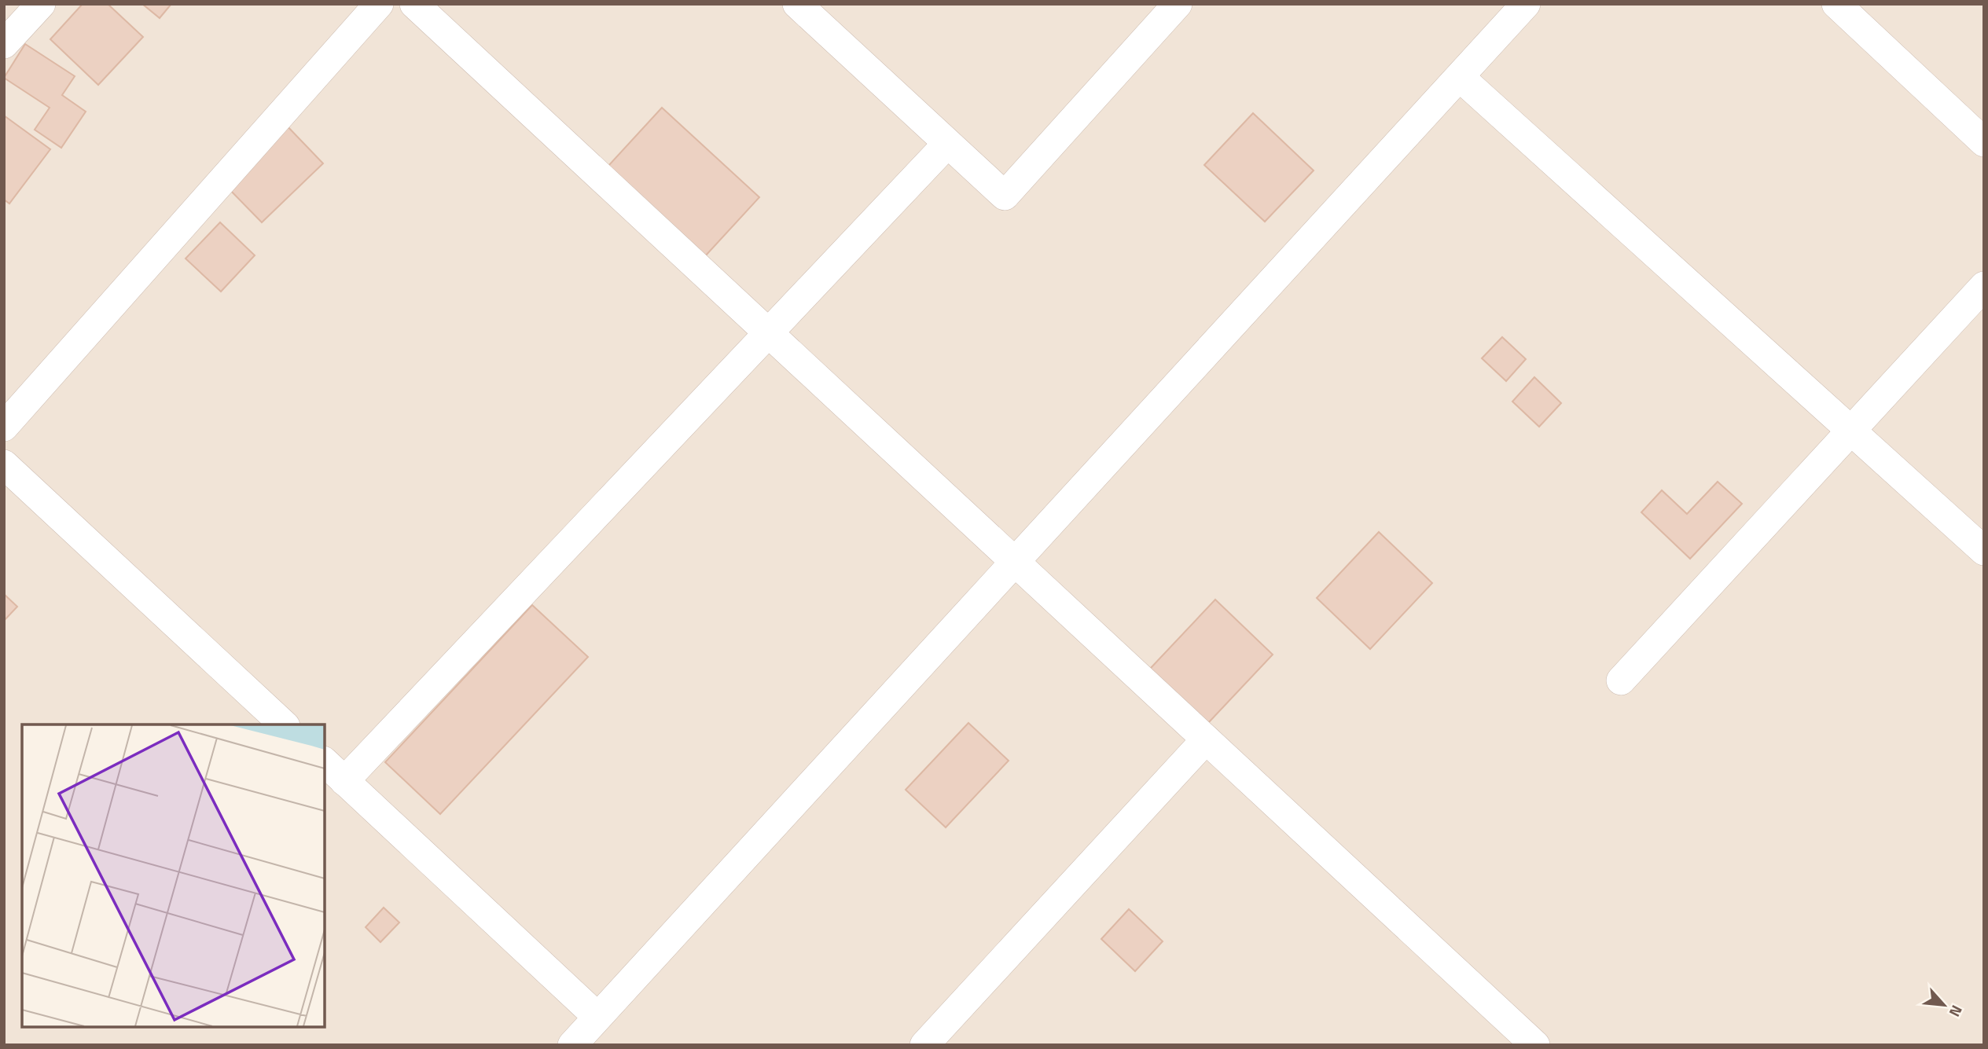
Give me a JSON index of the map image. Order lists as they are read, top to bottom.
{
  "north": "bottom right"
}
